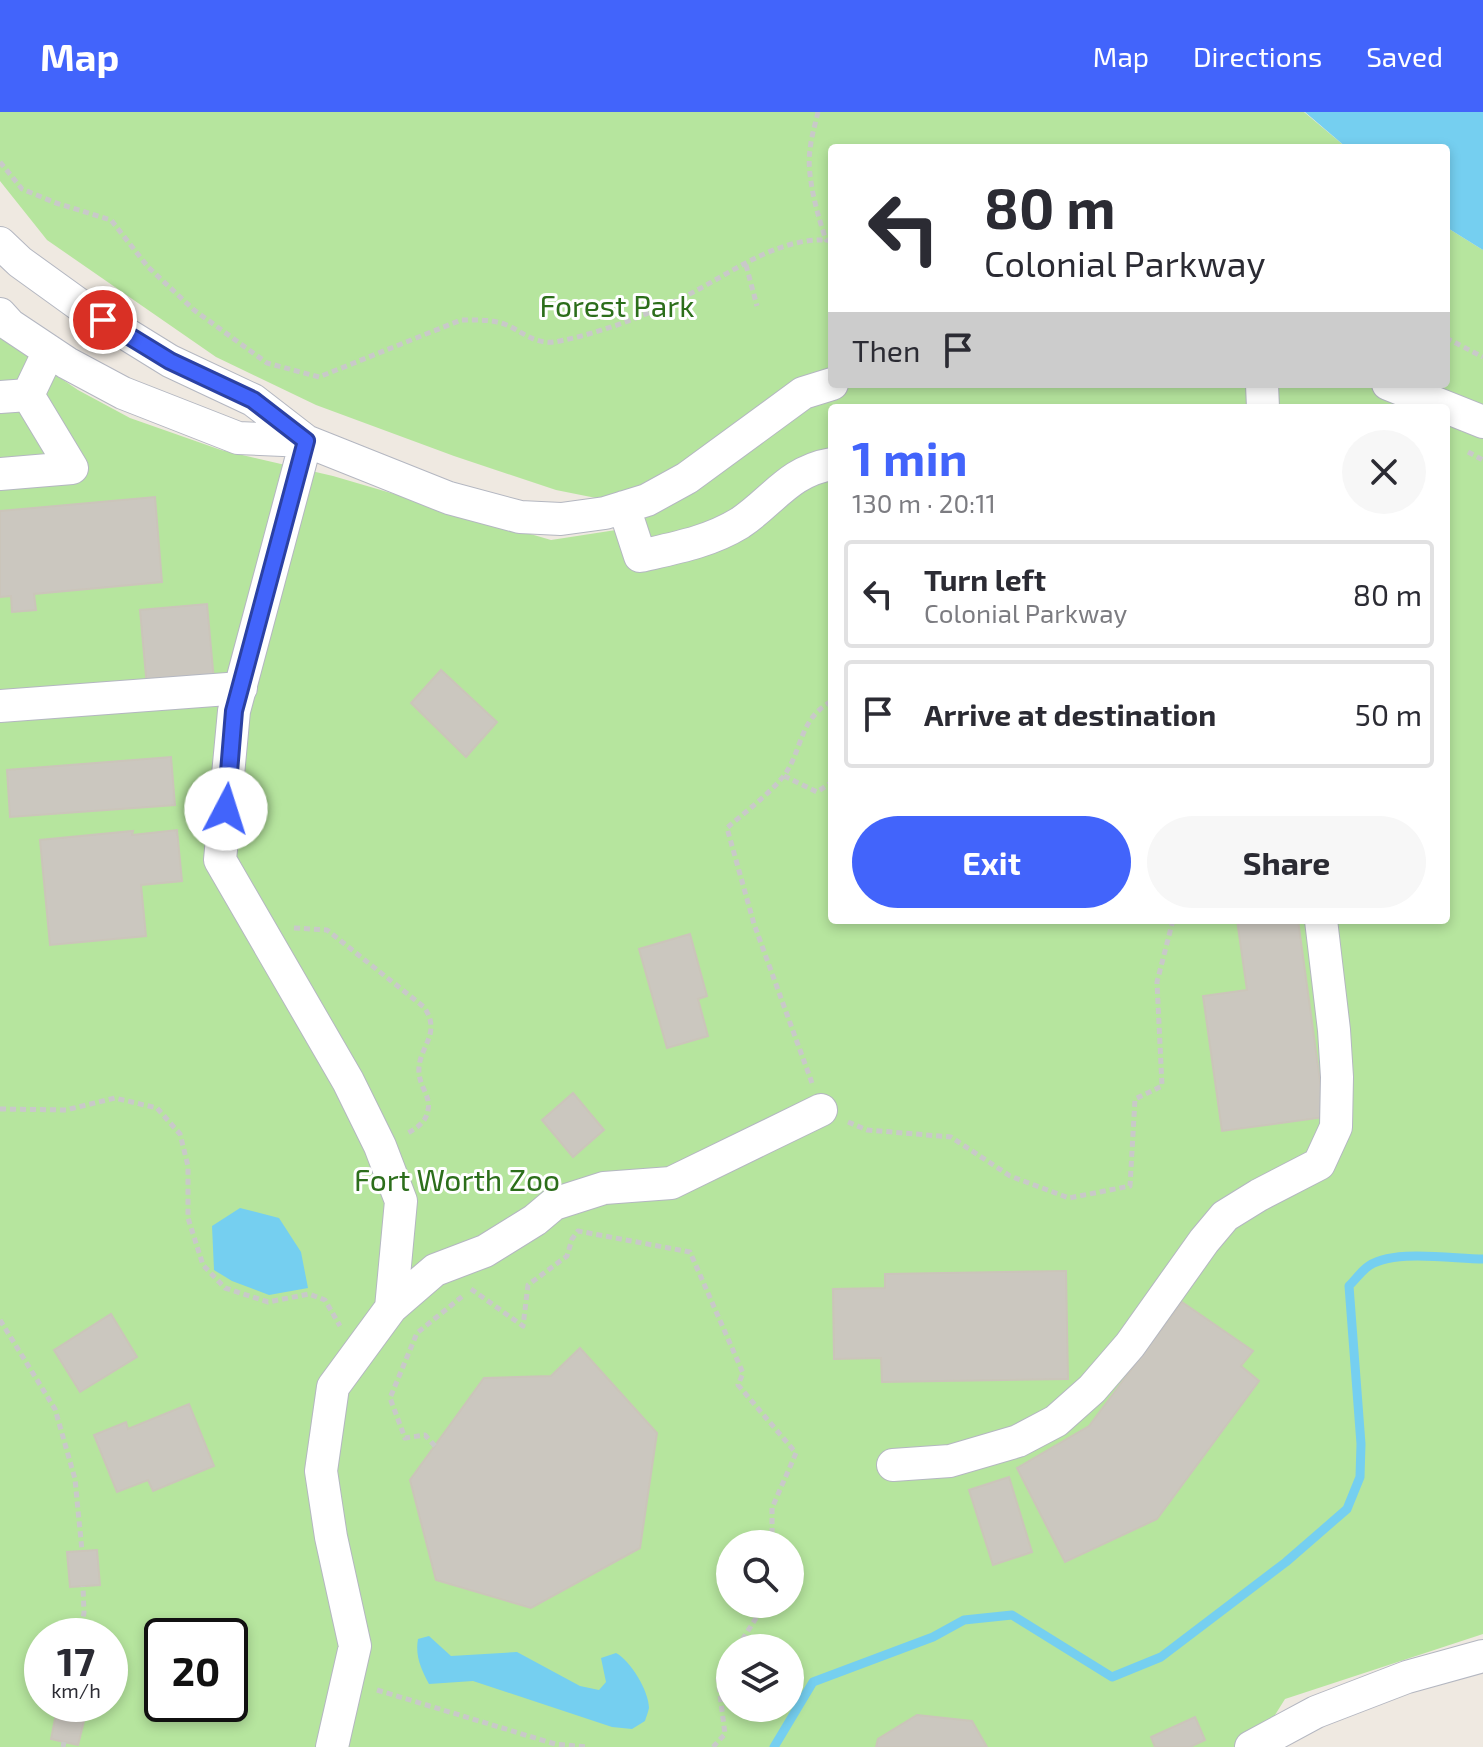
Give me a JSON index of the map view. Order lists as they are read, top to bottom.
{
  "parks": ["Forest Park", "Fort Worth Zoo"],
  "page": {
    "header": "Map",
    "nav": ["Map", "Directions", "Saved"],
    "turn": ["80 m", "Colonial Parkway"],
    "then": "Then",
    "heading": ["1 min", "130 m · 20:11"],
    "list": [
      {
        "name": "Turn left",
        "note": "Colonial Parkway",
        "value": "80 m"
      },
      {
        "name": "Arrive at destination",
        "value": "50 m"
      }
    ],
    "buttons": ["Exit", "Share"],
    "speed": "17 km/h",
    "limit": "20"
  }
}
